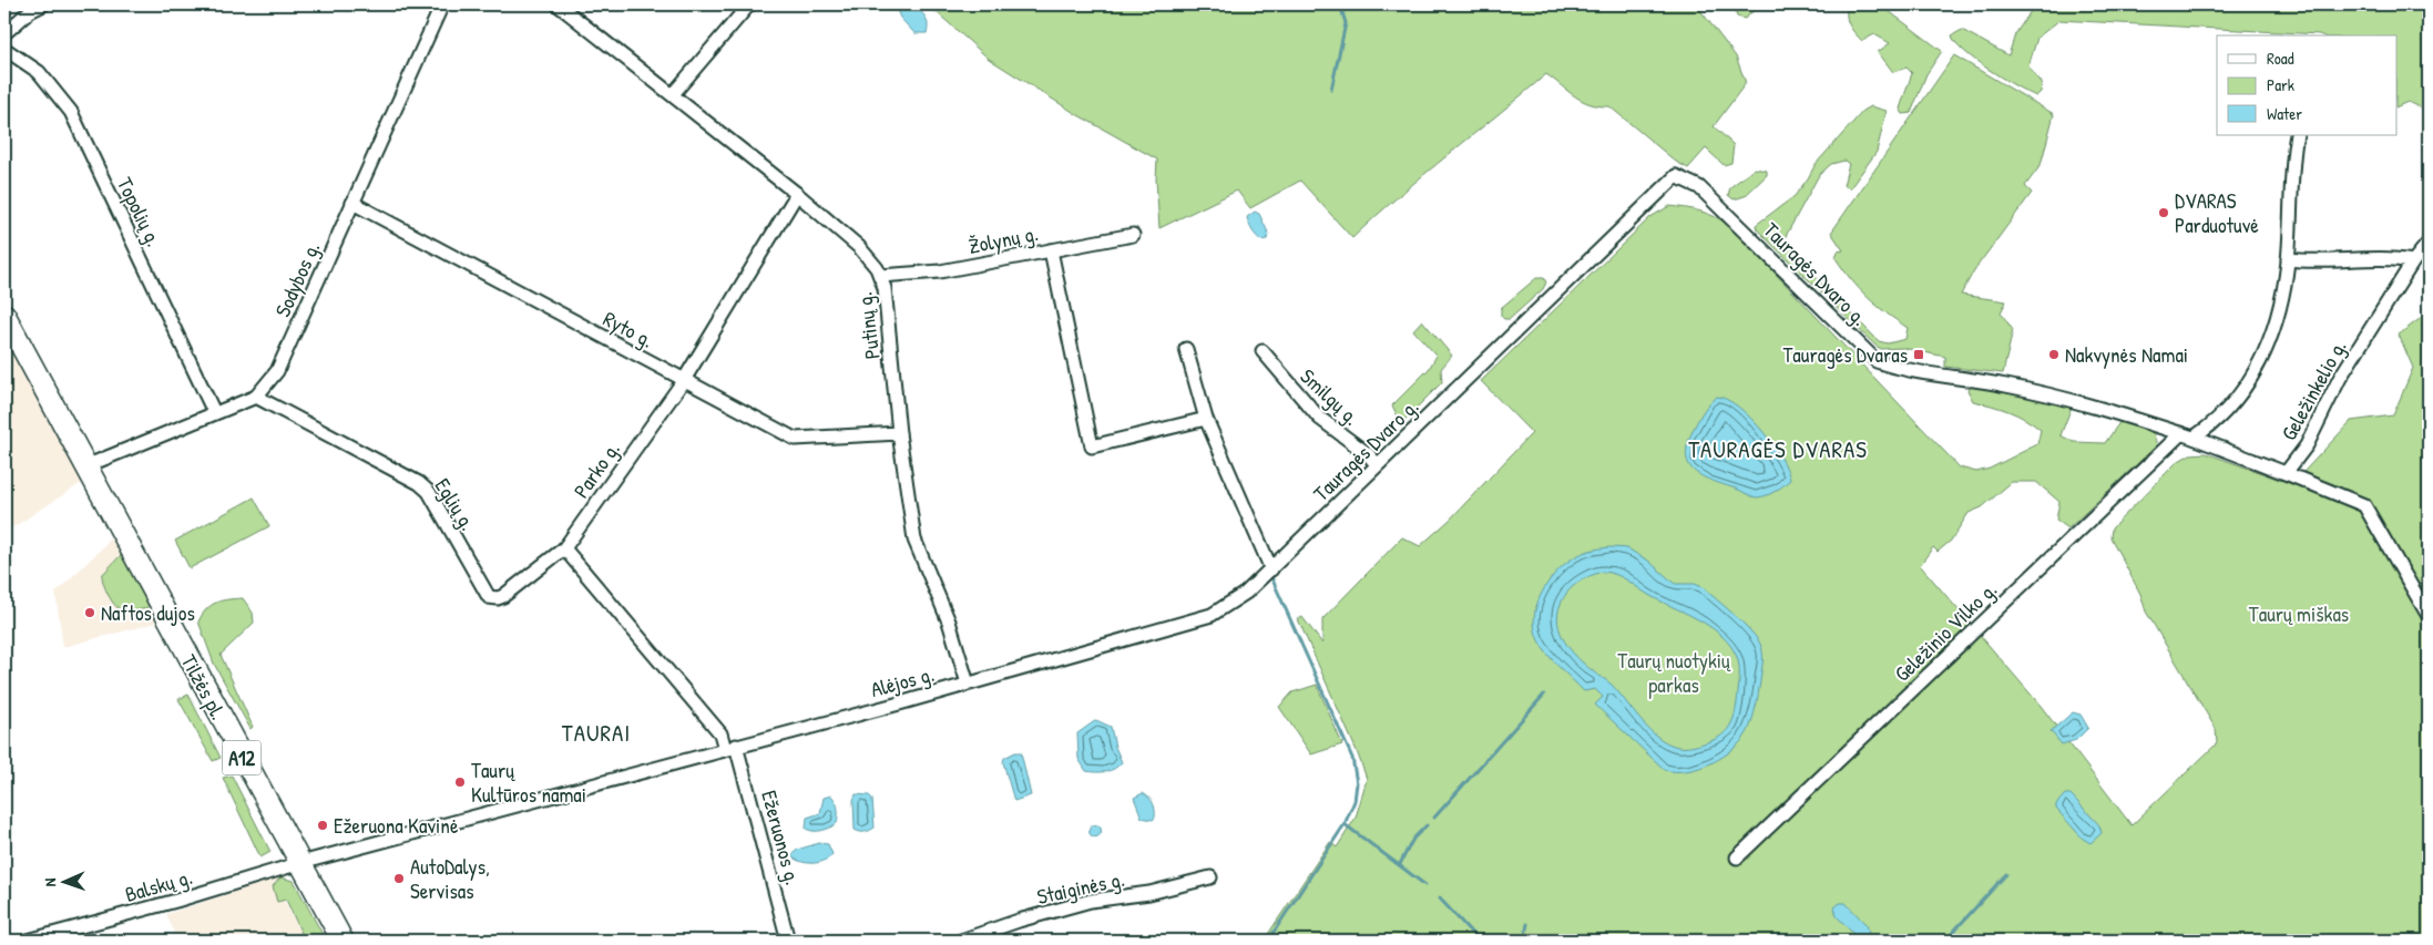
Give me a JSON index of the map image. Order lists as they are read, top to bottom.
{
  "streets": {
    "highway": ["Tilžės pl.", "A12"],
    "street": [
      "Topolių g.",
      "Žolynų g.",
      "Tauragės Dvaro g.",
      "Sodybos g.",
      "Putinų g.",
      "Ryto g.",
      "Geležinkelio g.",
      "Smilgų g.",
      "Parko g.",
      "Eglių g.",
      "Geležinio Vilko g.",
      "Alėjos g.",
      "Ežeruonos g.",
      "Balskų g.",
      "Staiginės g."
    ]
  },
  "crossings": [
    ["Žolynų g.", "Putinų g."],
    ["Tauragės Dvaro g.", "Geležinkelio g."],
    ["Tauragės Dvaro g.", "Smilgų g."],
    ["Tauragės Dvaro g.", "Geležinio Vilko g."],
    ["Tauragės Dvaro g.", "Alėjos g."],
    ["Sodybos g.", "Ryto g."],
    ["Sodybos g.", "Eglių g."],
    ["Putinų g.", "Ryto g."],
    ["Putinų g.", "Parko g."],
    ["Putinų g.", "Alėjos g."],
    ["Ryto g.", "Parko g."],
    ["Geležinkelio g.", "Geležinio Vilko g."],
    ["Parko g.", "Eglių g."],
    ["Alėjos g.", "Tilžės pl."],
    ["Alėjos g.", "Ežeruonos g."],
    ["Alėjos g.", "Balskų g."],
    ["Tilžės pl.", "Balskų g."]
  ],
  "districts": ["TAURAGĖS DVARAS", "TAURAI"],
  "parks": ["Taurų miškas", "Taurų nuotykių parkas"],
  "places": {
    "other": [
      "DVARAS Parduotuvė",
      "Nakvynės Namai",
      "Naftos dujos",
      "Taurų Kultūros namai",
      "Ežeruona Kavinė",
      "AutoDalys, Servisas"
    ],
    "transit": ["Tauragės Dvaras"]
  },
  "legend": ["Road", "Park", "Water"],
  "north": "left"
}
